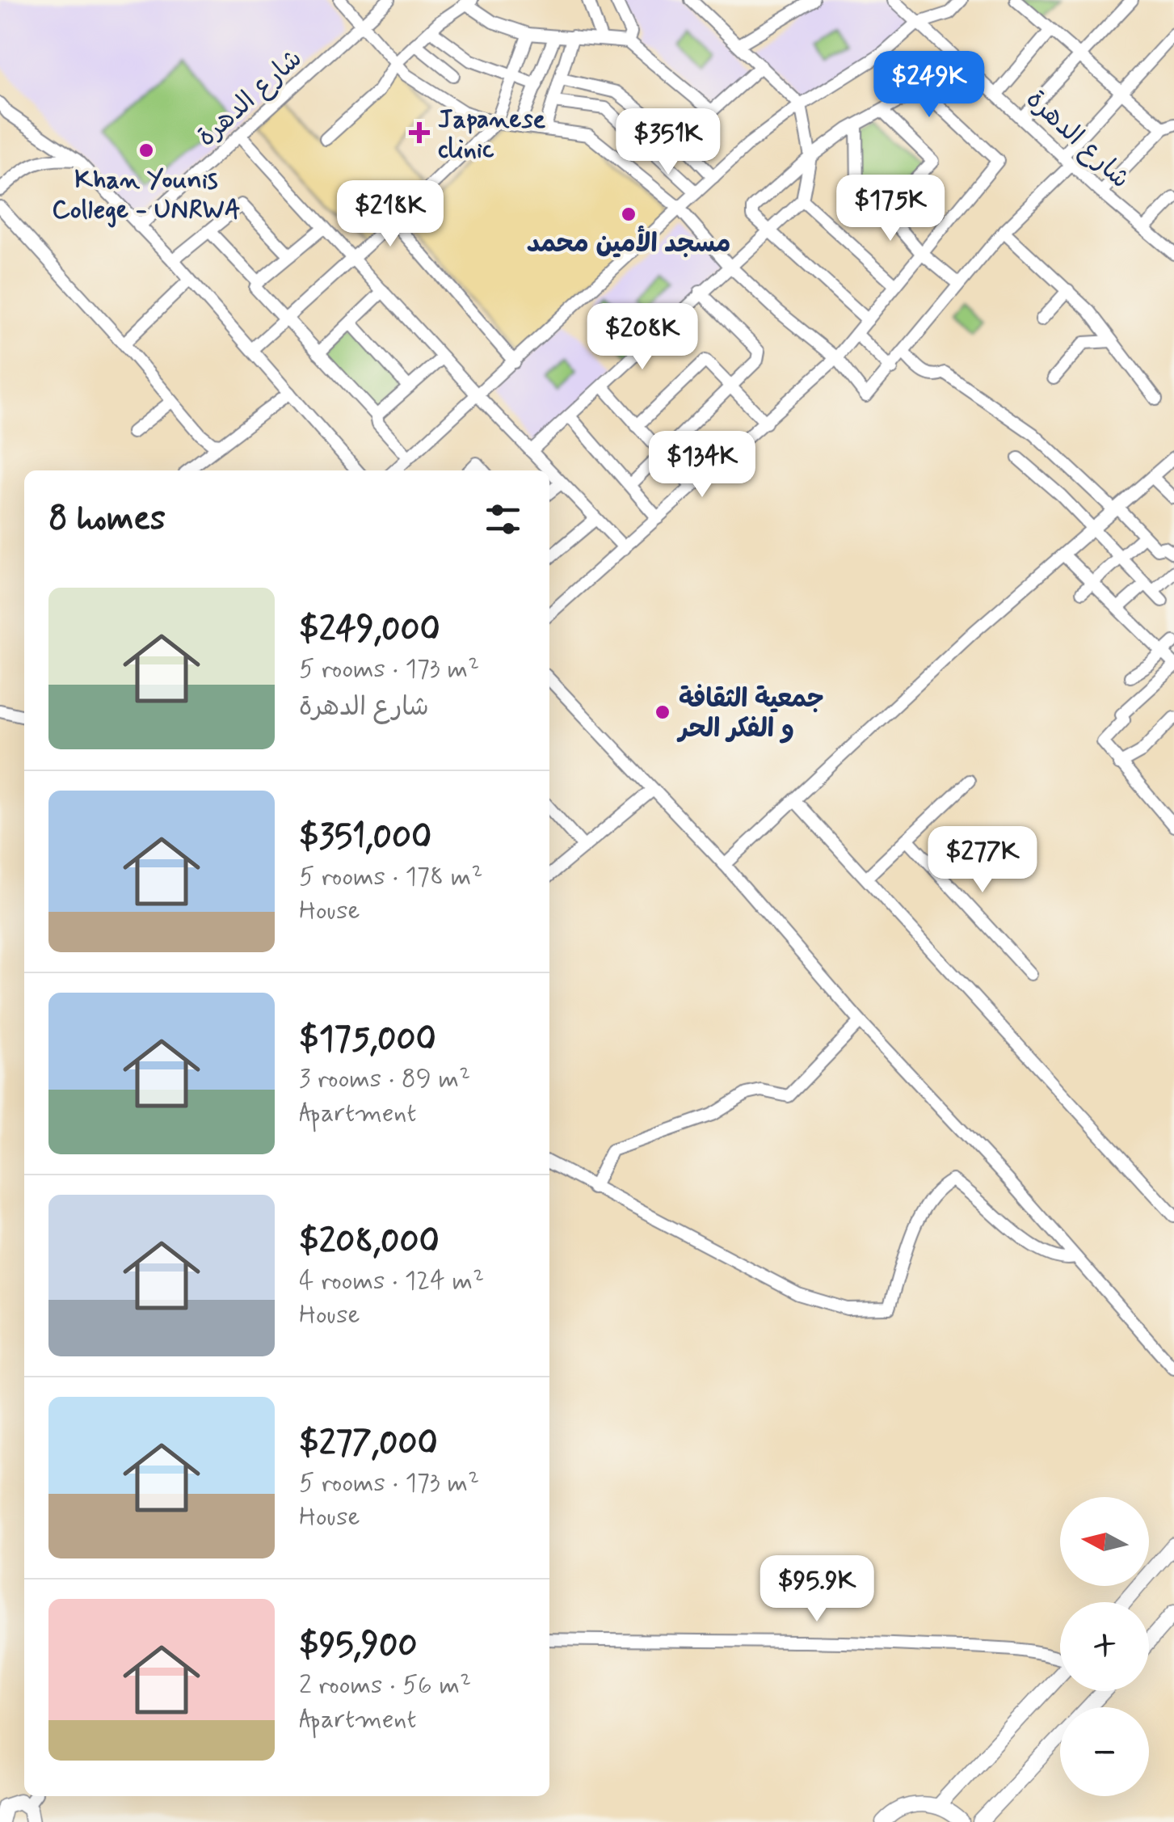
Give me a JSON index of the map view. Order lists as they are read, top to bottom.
{
  "streets": {
    "street": ["شارع الدهرة"]
  },
  "places": {
    "health": ["Japanese clinic"],
    "other": ["Khan Younis College - UNRWA", "مسجد الأمين محمد", "جمعية الثقافة و الفكر الحر"]
  },
  "north": "left",
  "page": {
    "price": [
      "$249K",
      "$351K",
      "$175K",
      "$218K",
      "$208K",
      "$134K",
      "$277K",
      "$95.9K"
    ],
    "heading": "8 homes",
    "list": [
      {
        "name": "$249,000",
        "note": "5 rooms · 173 m² · شارع الدهرة"
      },
      {
        "name": "$351,000",
        "note": "5 rooms · 178 m² · House"
      },
      {
        "name": "$175,000",
        "note": "3 rooms · 89 m² · Apartment"
      },
      {
        "name": "$208,000",
        "note": "4 rooms · 124 m² · House"
      },
      {
        "name": "$277,000",
        "note": "5 rooms · 173 m² · House"
      },
      {
        "name": "$95,900",
        "note": "2 rooms · 56 m² · Apartment"
      }
    ],
    "map_buttons": ["+", "−"]
  }
}
